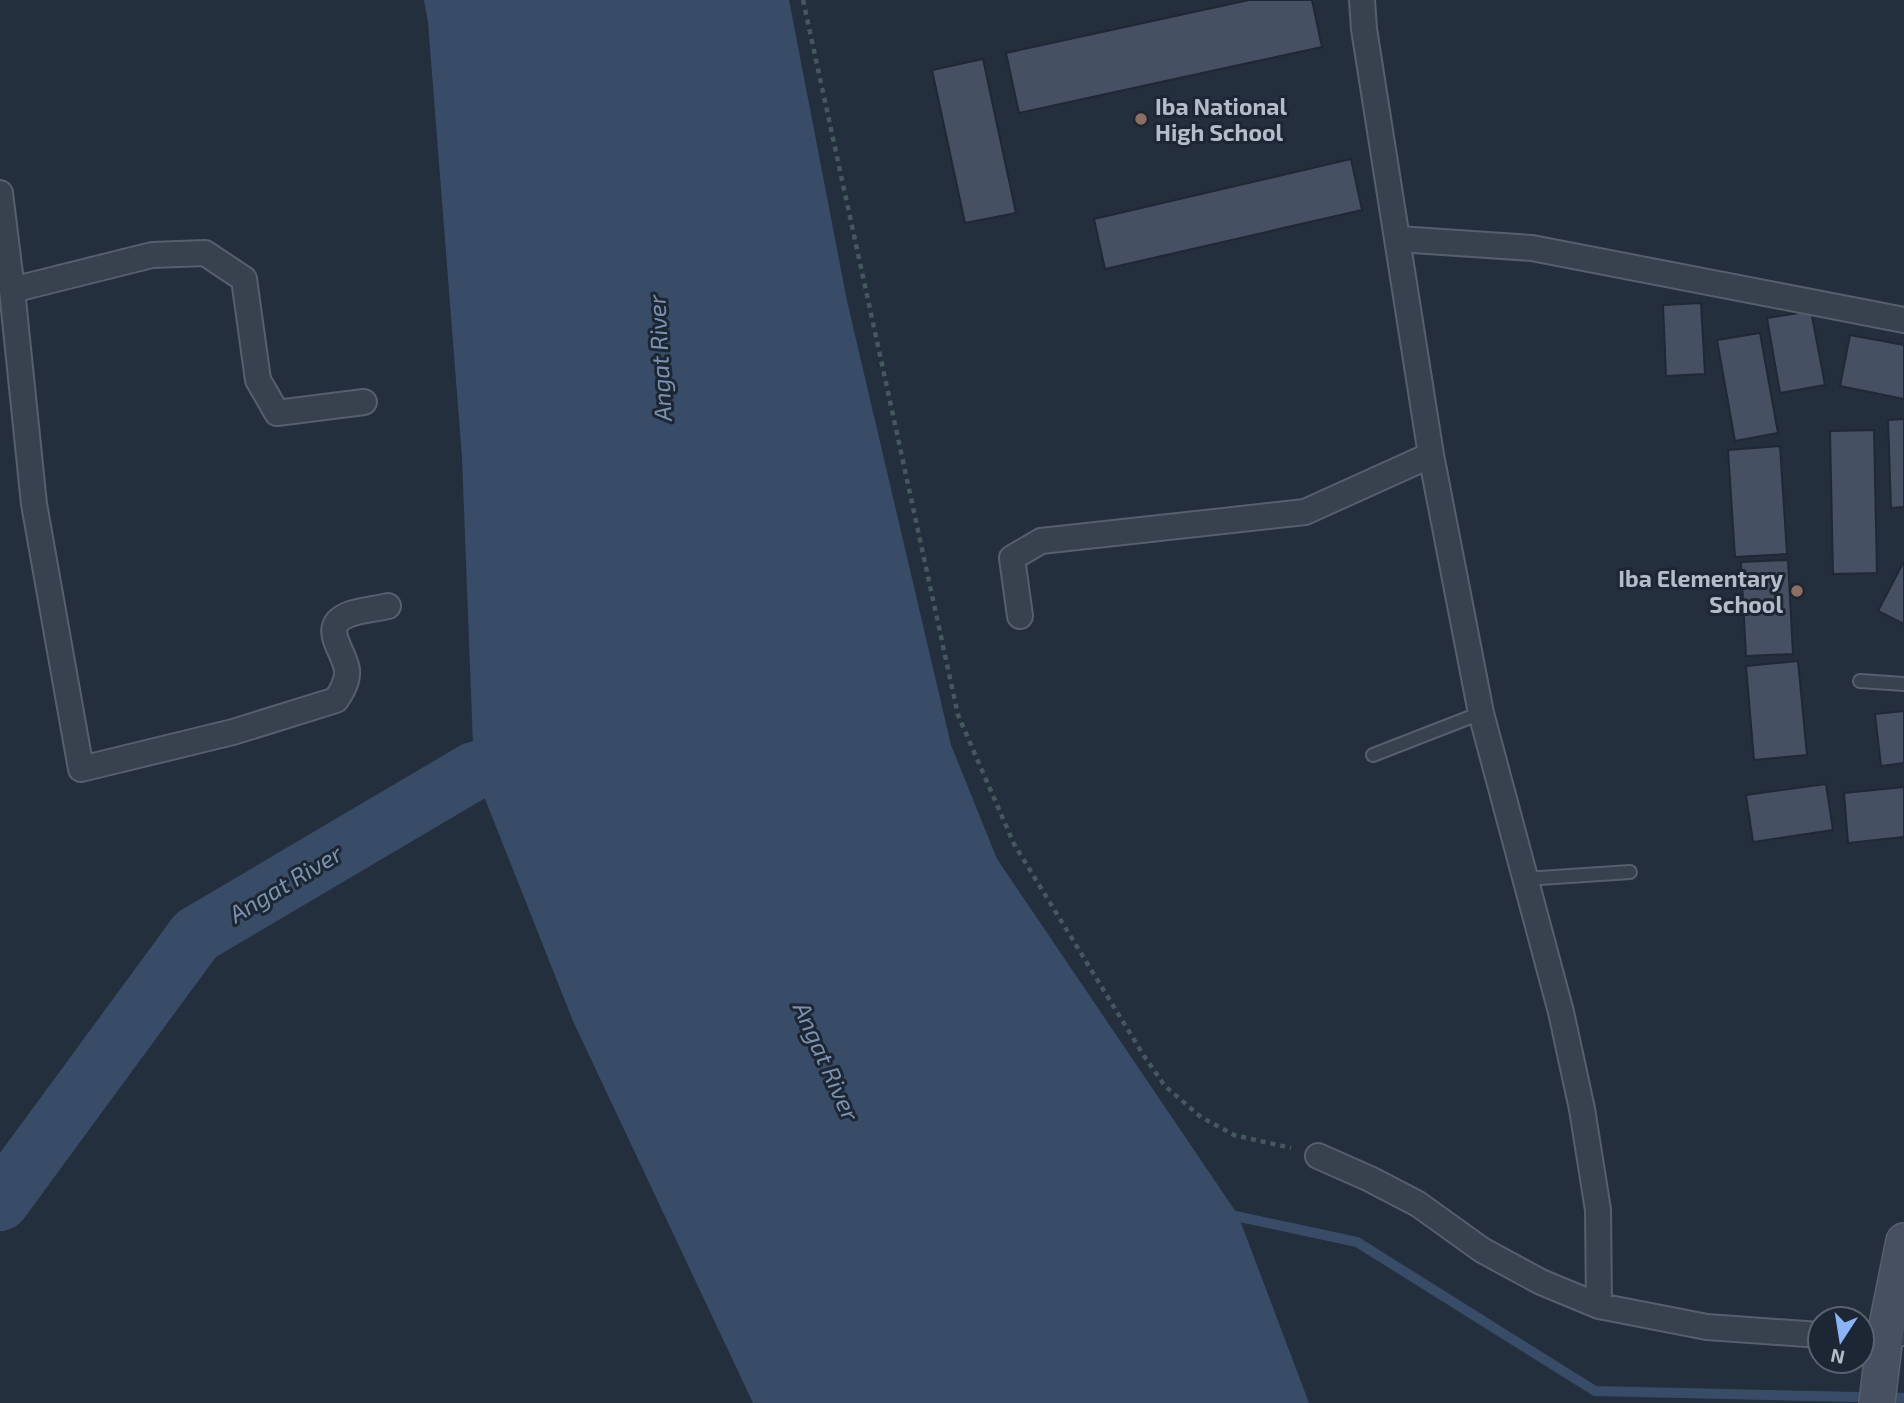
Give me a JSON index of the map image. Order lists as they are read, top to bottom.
{
  "water": ["Angat River"],
  "places": ["Iba National High School", "Iba Elementary School"],
  "north": "bottom"
}
